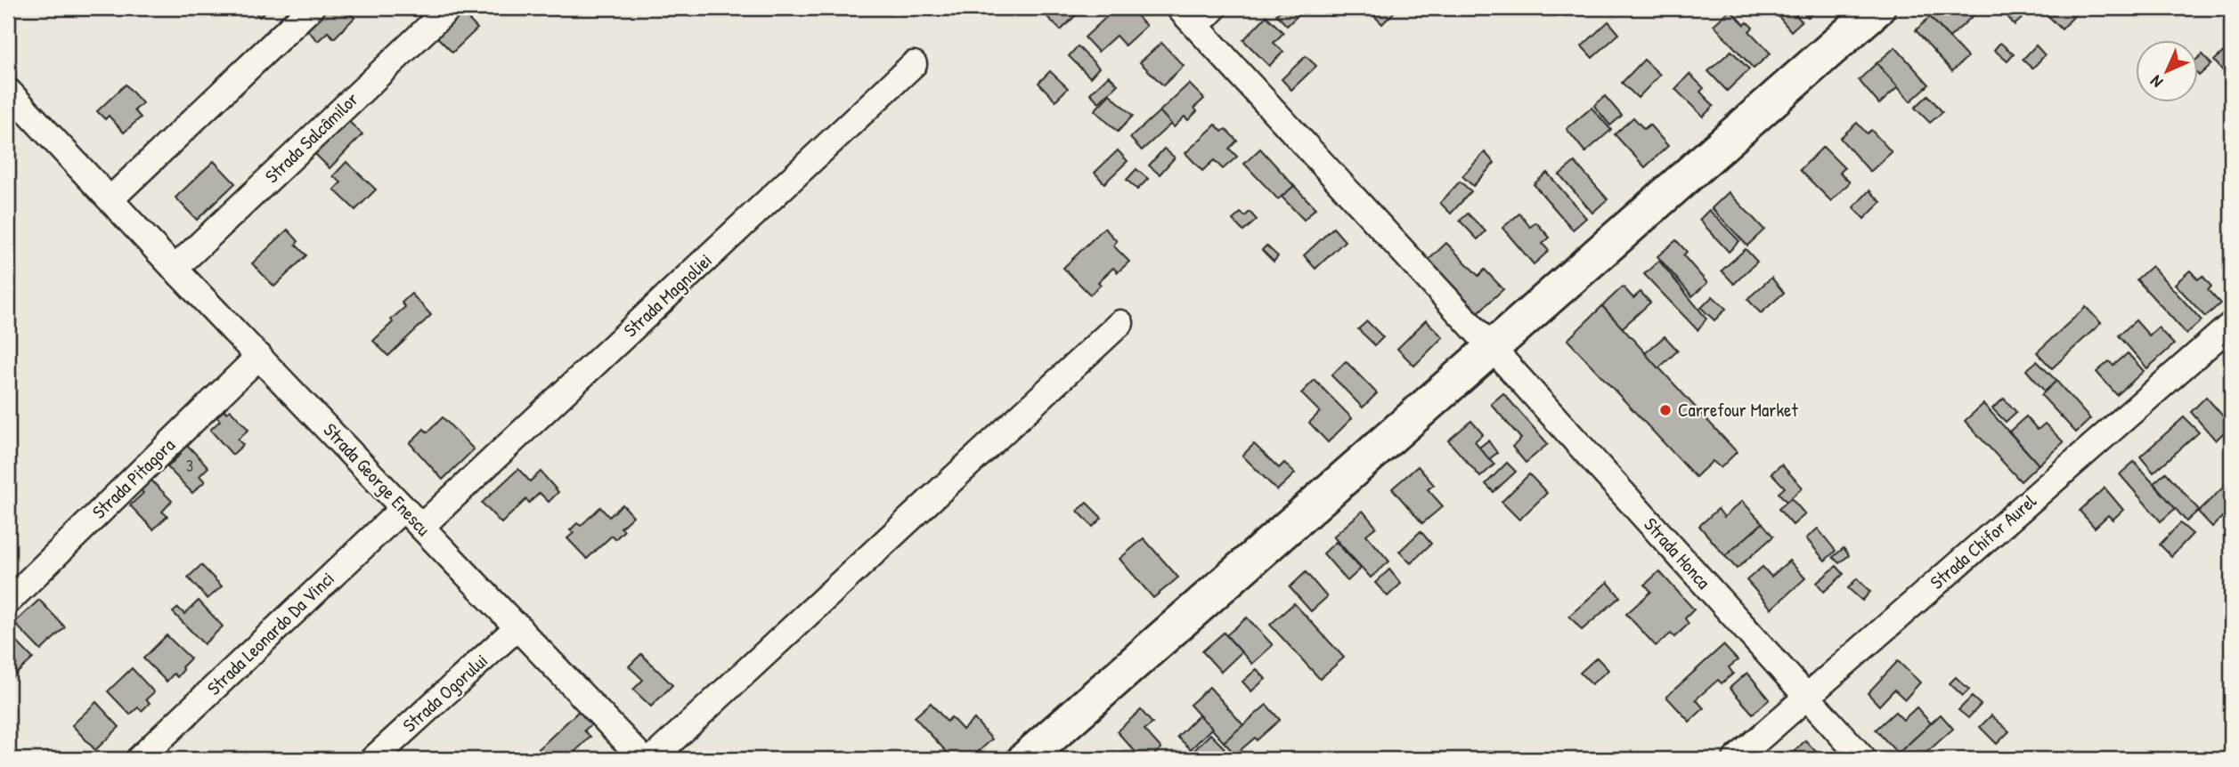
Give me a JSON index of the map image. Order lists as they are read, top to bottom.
{
  "streets": {
    "street": [
      "Strada Salcâmilor",
      "Strada Magnoliei",
      "Strada Pitagora",
      "Strada George Enescu",
      "Strada Chifor Aurel",
      "Strada Honca",
      "Strada Leonardo Da Vinci",
      "Strada Ogorului"
    ]
  },
  "crossings": [
    ["Strada Salcâmilor", "Strada George Enescu"],
    ["Strada Magnoliei", "Strada George Enescu"],
    ["Strada Pitagora", "Strada George Enescu"],
    ["Strada George Enescu", "Strada Leonardo Da Vinci"],
    ["Strada George Enescu", "Strada Ogorului"],
    ["Strada Chifor Aurel", "Strada Honca"]
  ],
  "places": ["Carrefour Market"],
  "house_numbers": ["3"],
  "north": "bottom left"
}
